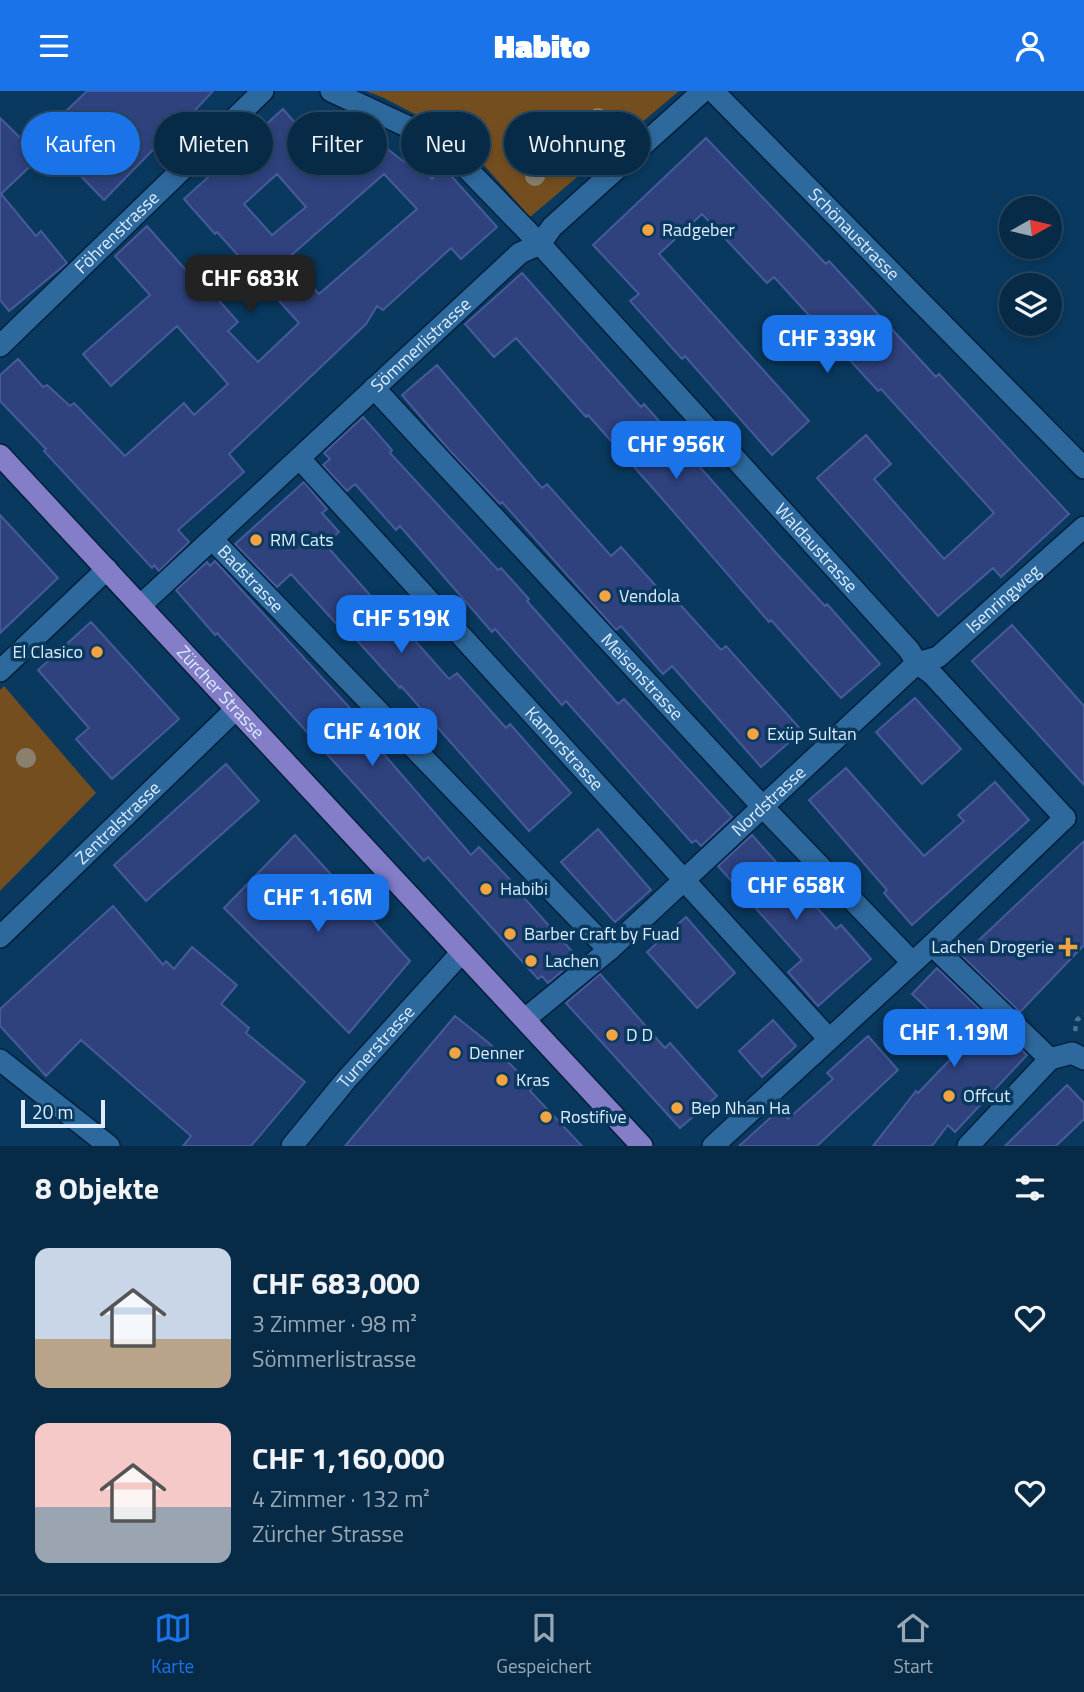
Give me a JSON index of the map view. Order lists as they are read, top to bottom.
{
  "streets": {
    "main road": ["Zürcher Strasse"],
    "street": [
      "Föhrenstrasse",
      "Schönaustrasse",
      "Sömmerlistrasse",
      "Waldaustrasse",
      "Badstrasse",
      "Isenringweg",
      "Meisenstrasse",
      "Kamorstrasse",
      "Nordstrasse",
      "Zentralstrasse",
      "Turnerstrasse"
    ]
  },
  "crossings": [
    ["Sömmerlistrasse", "Waldaustrasse"],
    ["Sömmerlistrasse", "Badstrasse"],
    ["Sömmerlistrasse", "Meisenstrasse"],
    ["Sömmerlistrasse", "Zürcher Strasse"],
    ["Sömmerlistrasse", "Kamorstrasse"],
    ["Waldaustrasse", "Isenringweg"],
    ["Waldaustrasse", "Nordstrasse"],
    ["Badstrasse", "Nordstrasse"],
    ["Isenringweg", "Nordstrasse"],
    ["Meisenstrasse", "Nordstrasse"],
    ["Zürcher Strasse", "Nordstrasse"],
    ["Zürcher Strasse", "Zentralstrasse"],
    ["Zürcher Strasse", "Turnerstrasse"],
    ["Kamorstrasse", "Nordstrasse"]
  ],
  "places": {
    "other": [
      "Radgeber",
      "RM Cats",
      "Vendola",
      "El Clasico",
      "Exüp Sultan",
      "Habibi",
      "Barber Craft by Fuad",
      "Lachen",
      "D D",
      "Denner",
      "Kras",
      "Offcut",
      "Bep Nhan Ha",
      "Rostifive"
    ],
    "health": ["Lachen Drogerie"]
  },
  "scale_bar": "20 m",
  "north": "right",
  "page": {
    "header": "Habito",
    "chip": [
      "Kaufen",
      "Mieten",
      "Filter",
      "Neu",
      "Wohnung"
    ],
    "price": [
      "CHF 683K",
      "CHF 339K",
      "CHF 956K",
      "CHF 519K",
      "CHF 410K",
      "CHF 658K",
      "CHF 1.16M",
      "CHF 1.19M"
    ],
    "scale": "20 m",
    "heading": "8 Objekte",
    "list": [
      {
        "name": "CHF 683,000",
        "note": "3 Zimmer · 98 m² · Sömmerlistrasse"
      },
      {
        "name": "CHF 1,160,000",
        "note": "4 Zimmer · 132 m² · Zürcher Strasse"
      }
    ],
    "tabs": ["Karte", "Gespeichert", "Start"]
  }
}
